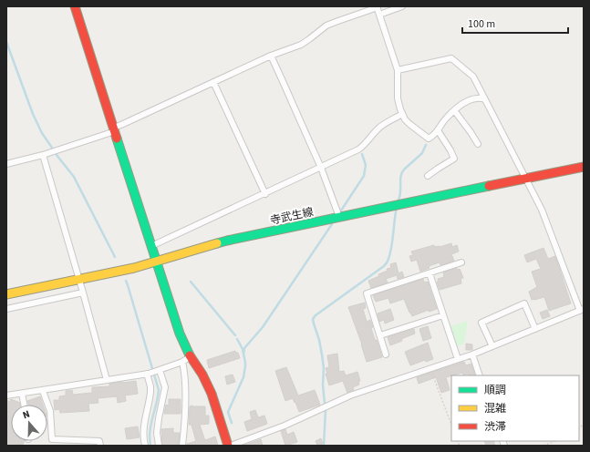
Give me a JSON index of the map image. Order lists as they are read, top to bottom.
{
  "streets": {
    "main road": ["寺武生線"]
  },
  "legend": ["順調", "混雑", "渋滞"],
  "scale_bar": "100 m",
  "north": "top"
}
